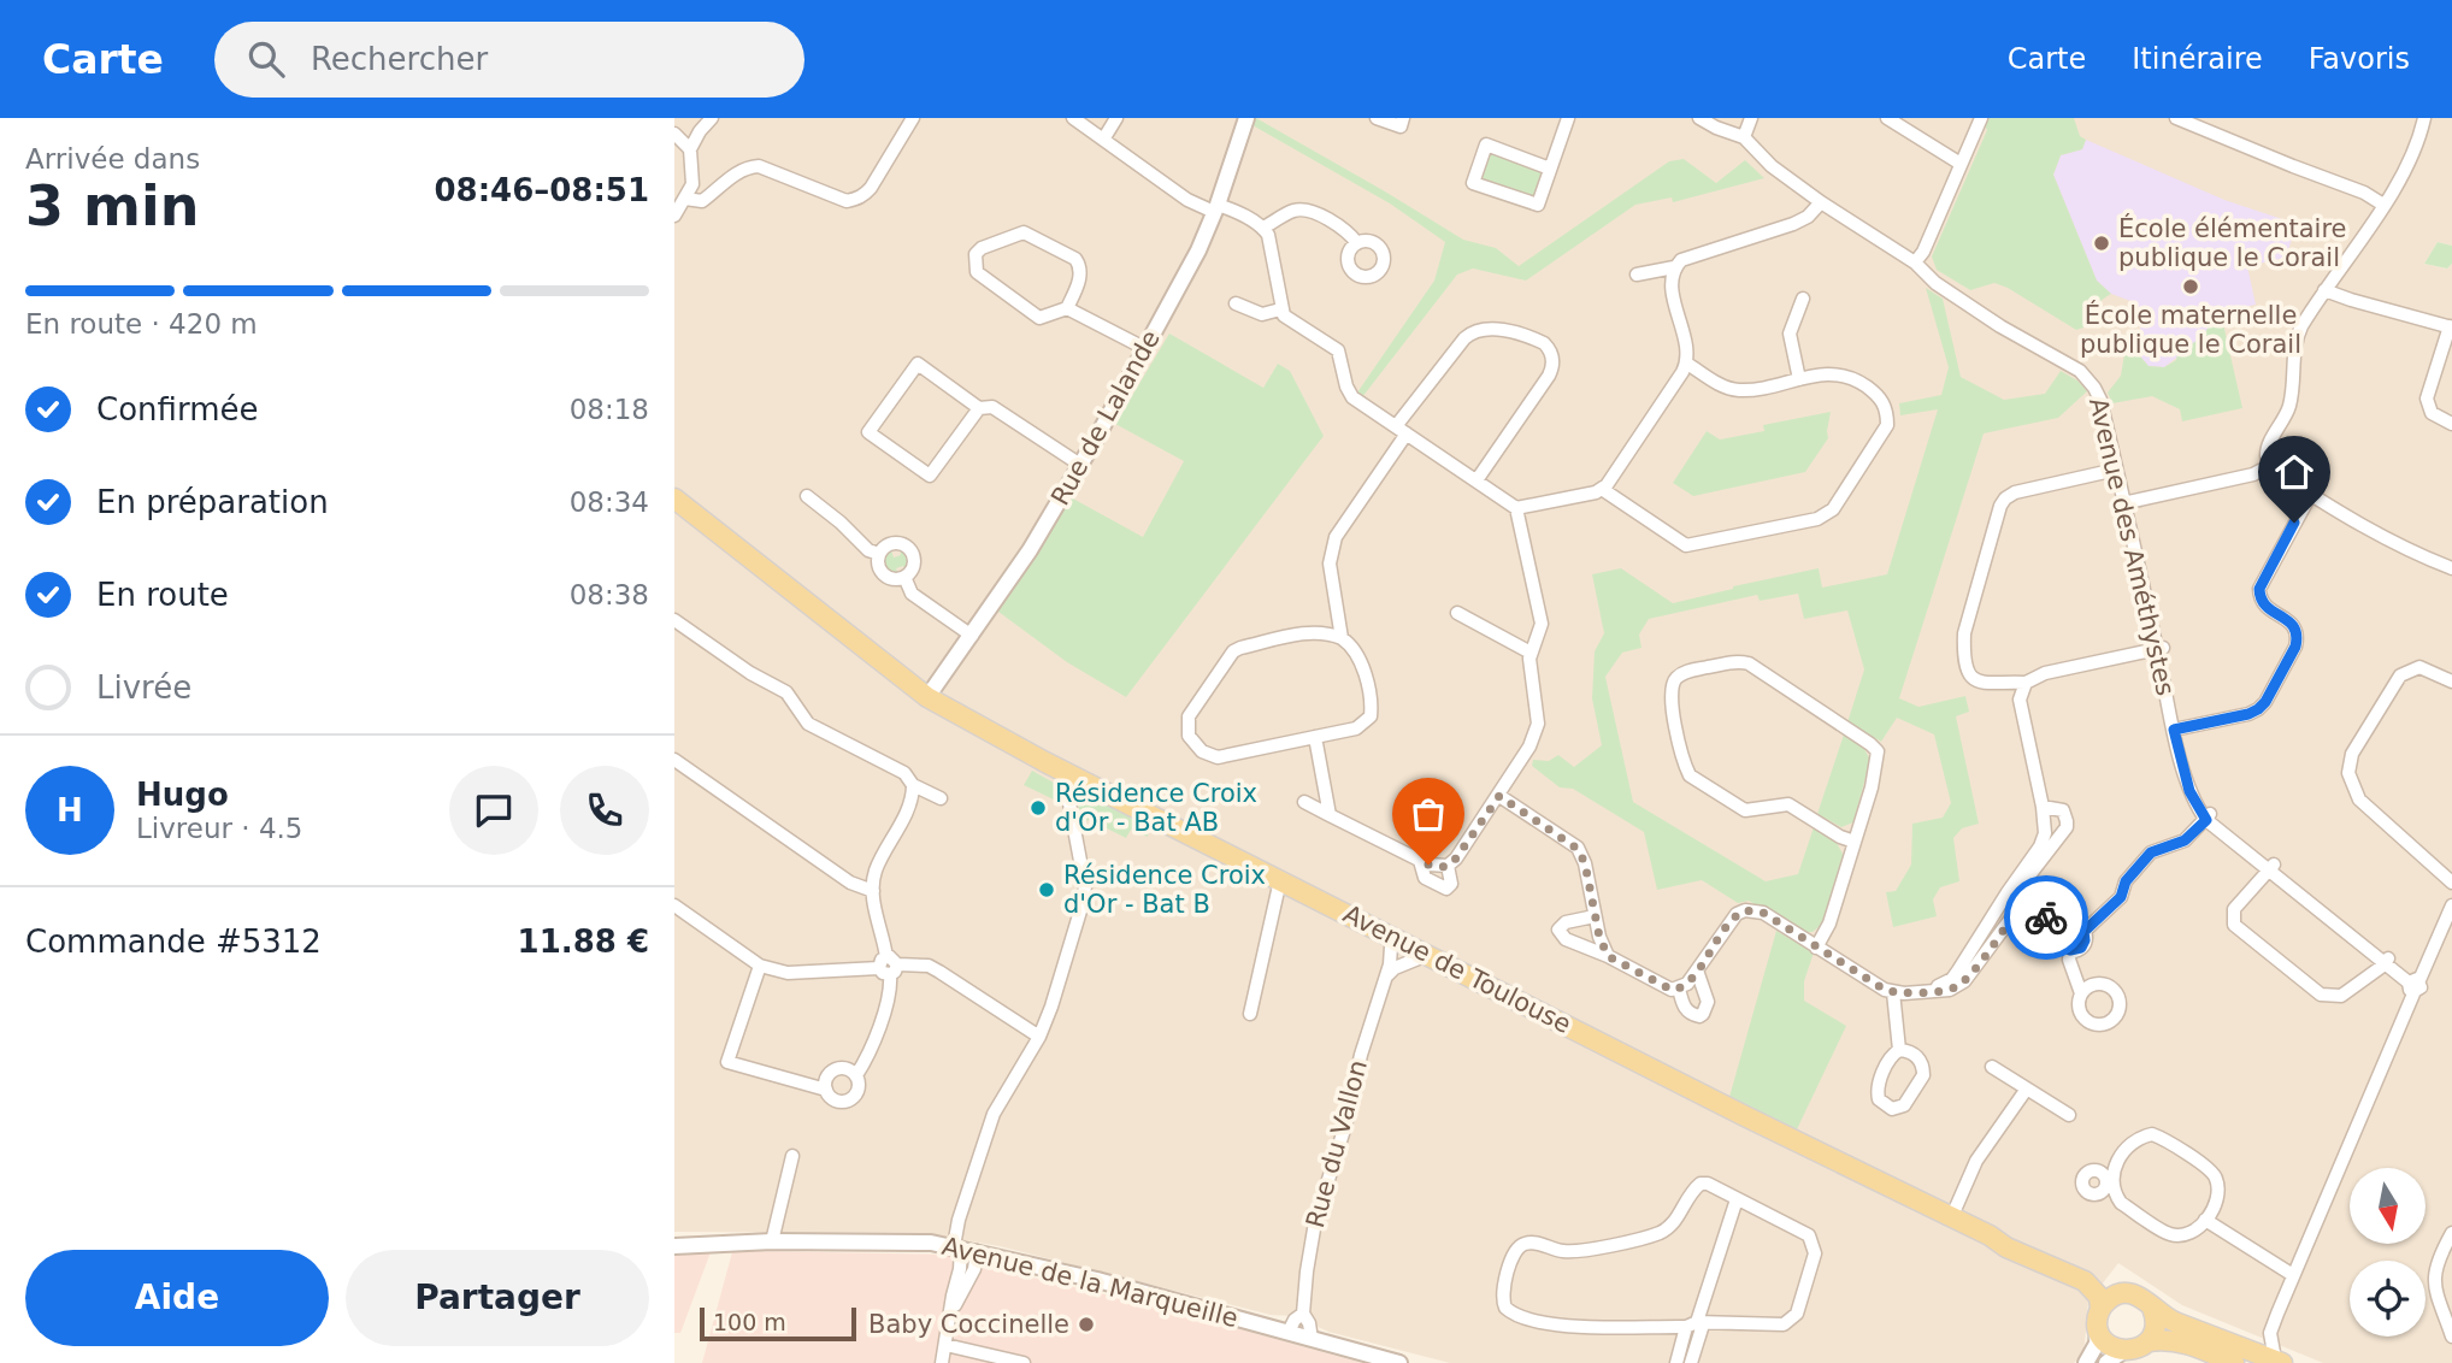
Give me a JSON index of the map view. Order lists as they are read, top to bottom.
{
  "streets": {
    "main road": ["Avenue de Toulouse"],
    "street": [
      "Rue de Lalande",
      "Avenue des Améthystes",
      "Rue du Vallon",
      "Avenue de la Marqueille"
    ]
  },
  "crossings": [
    ["Rue de Lalande", "Avenue de Toulouse"],
    ["Avenue de Toulouse", "Rue du Vallon"],
    ["Rue du Vallon", "Avenue de la Marqueille"]
  ],
  "places": [
    "École élémentaire publique le Corail",
    "École maternelle publique le Corail",
    "Résidence Croix d'Or - Bat AB",
    "Résidence Croix d'Or - Bat B",
    "Baby Coccinelle"
  ],
  "scale_bar": "100 m",
  "north": "bottom",
  "page": {
    "header": "Carte",
    "search": "Rechercher",
    "nav": ["Carte", "Itinéraire", "Favoris"],
    "heading": ["3 min", "Arrivée dans", "08:46–08:51"],
    "panel": [
      "Hugo",
      "Livreur · 4.5",
      "Commande #5312",
      "11.88 €"
    ],
    "bar": "En route · 420 m",
    "list": [
      ["Confirmée", "08:18"],
      ["En préparation", "08:34"],
      ["En route", "08:38"],
      "Livrée"
    ],
    "round": "H",
    "buttons": ["Aide", "Partager"],
    "scale": "100 m"
  }
}
